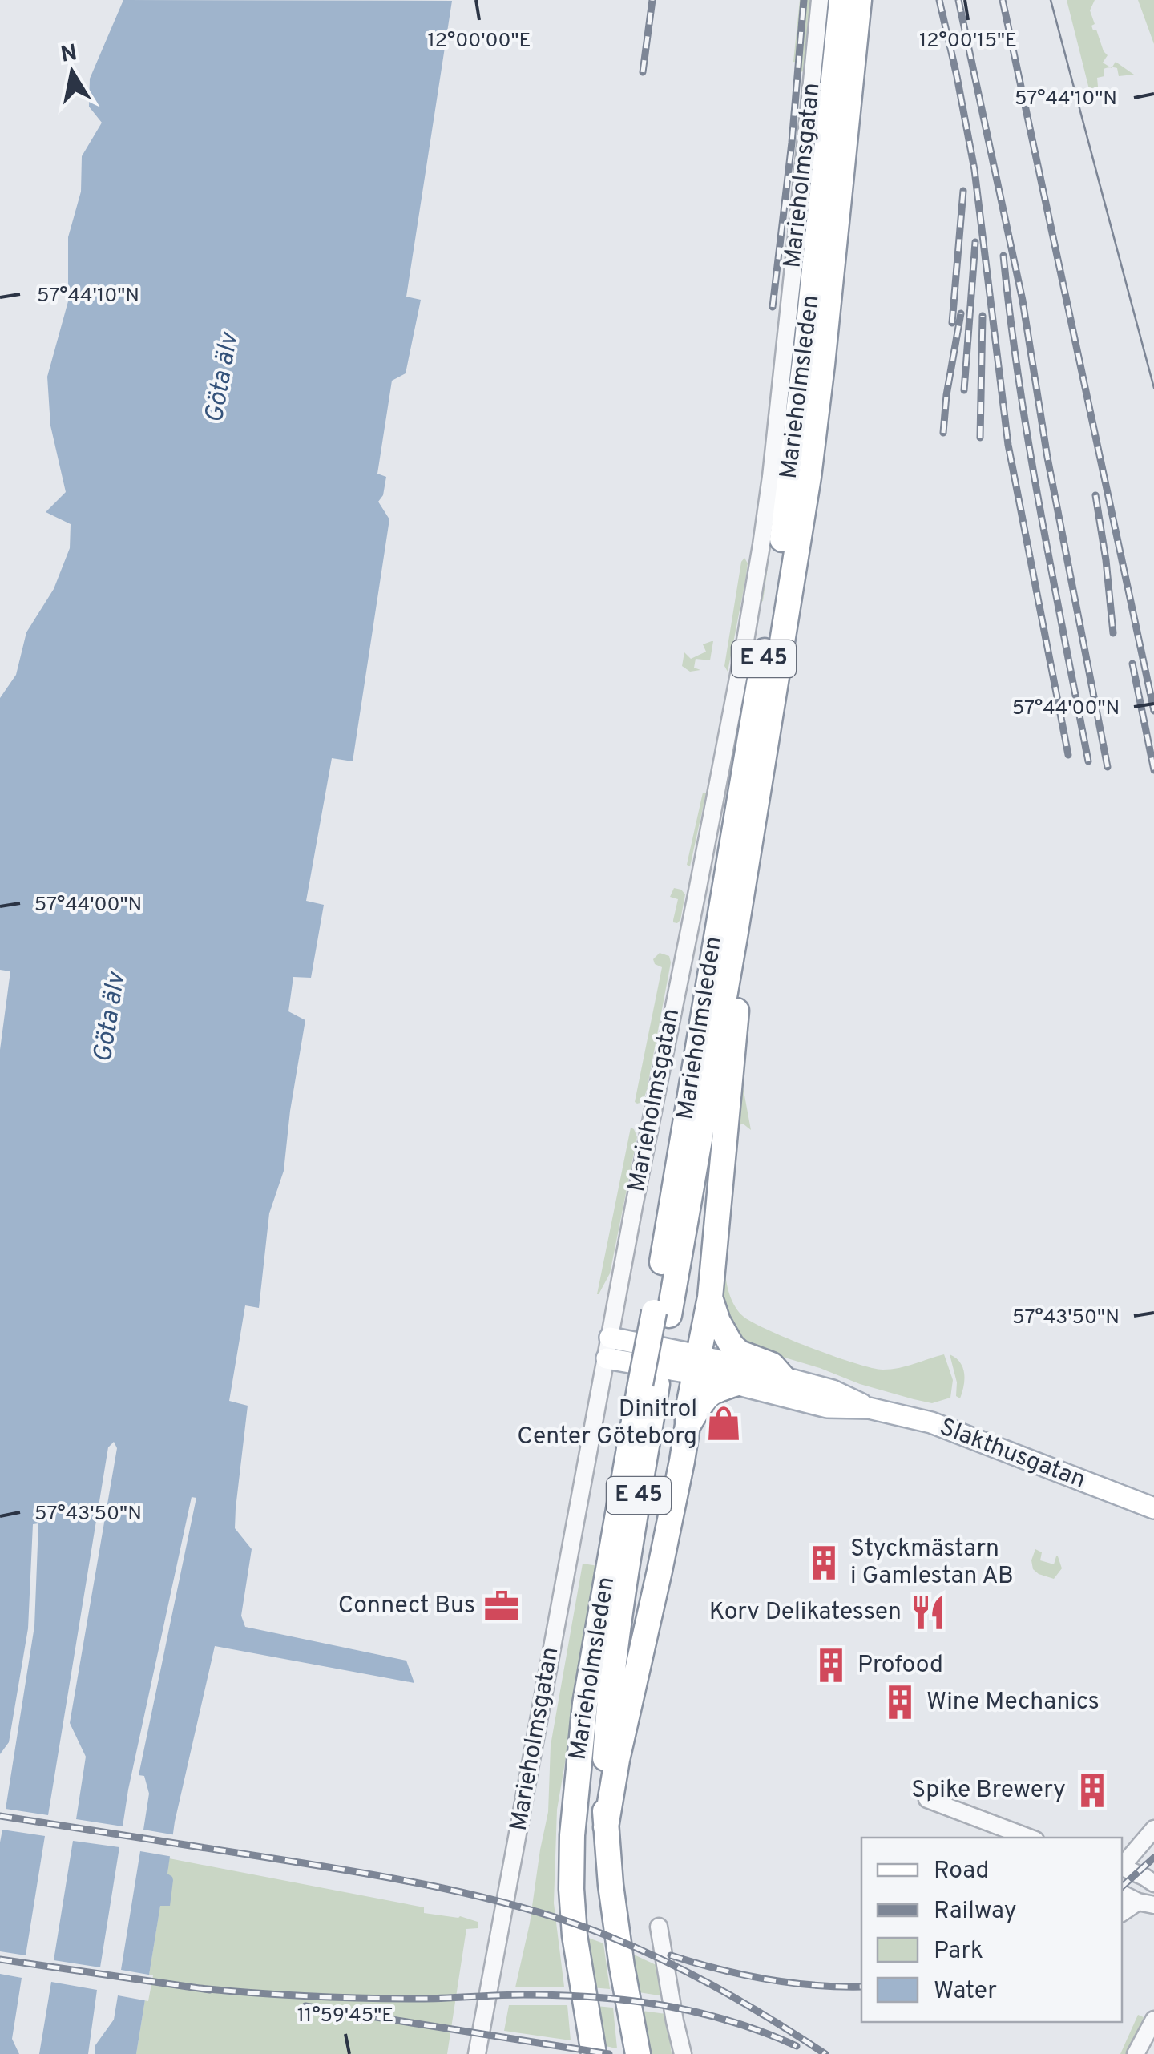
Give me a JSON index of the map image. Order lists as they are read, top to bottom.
{
  "streets": {
    "highway": ["Marieholmsleden", "E 45"],
    "main road": ["Slakthusgatan"],
    "street": ["Marieholmsgatan"]
  },
  "crossings": [
    ["Marieholmsgatan", "Slakthusgatan"],
    ["Marieholmsleden", "E 45"]
  ],
  "water": ["Göta älv"],
  "places": {
    "shop": ["Dinitrol Center Göteborg"],
    "building": [
      "Styckmästarn i Gamlestan AB",
      "Profood",
      "Wine Mechanics",
      "Spike Brewery"
    ],
    "office": ["Connect Bus"],
    "restaurant": ["Korv Delikatessen"]
  },
  "legend": [
    "Road",
    "Railway",
    "Park",
    "Water"
  ],
  "north": "top",
  "coordinates": [
    "12°00'00\"E",
    "12°00'15\"E",
    "57°44'10\"N",
    "57°44'00\"N",
    "57°43'50\"N",
    "11°59'45\"E"
  ]
}
